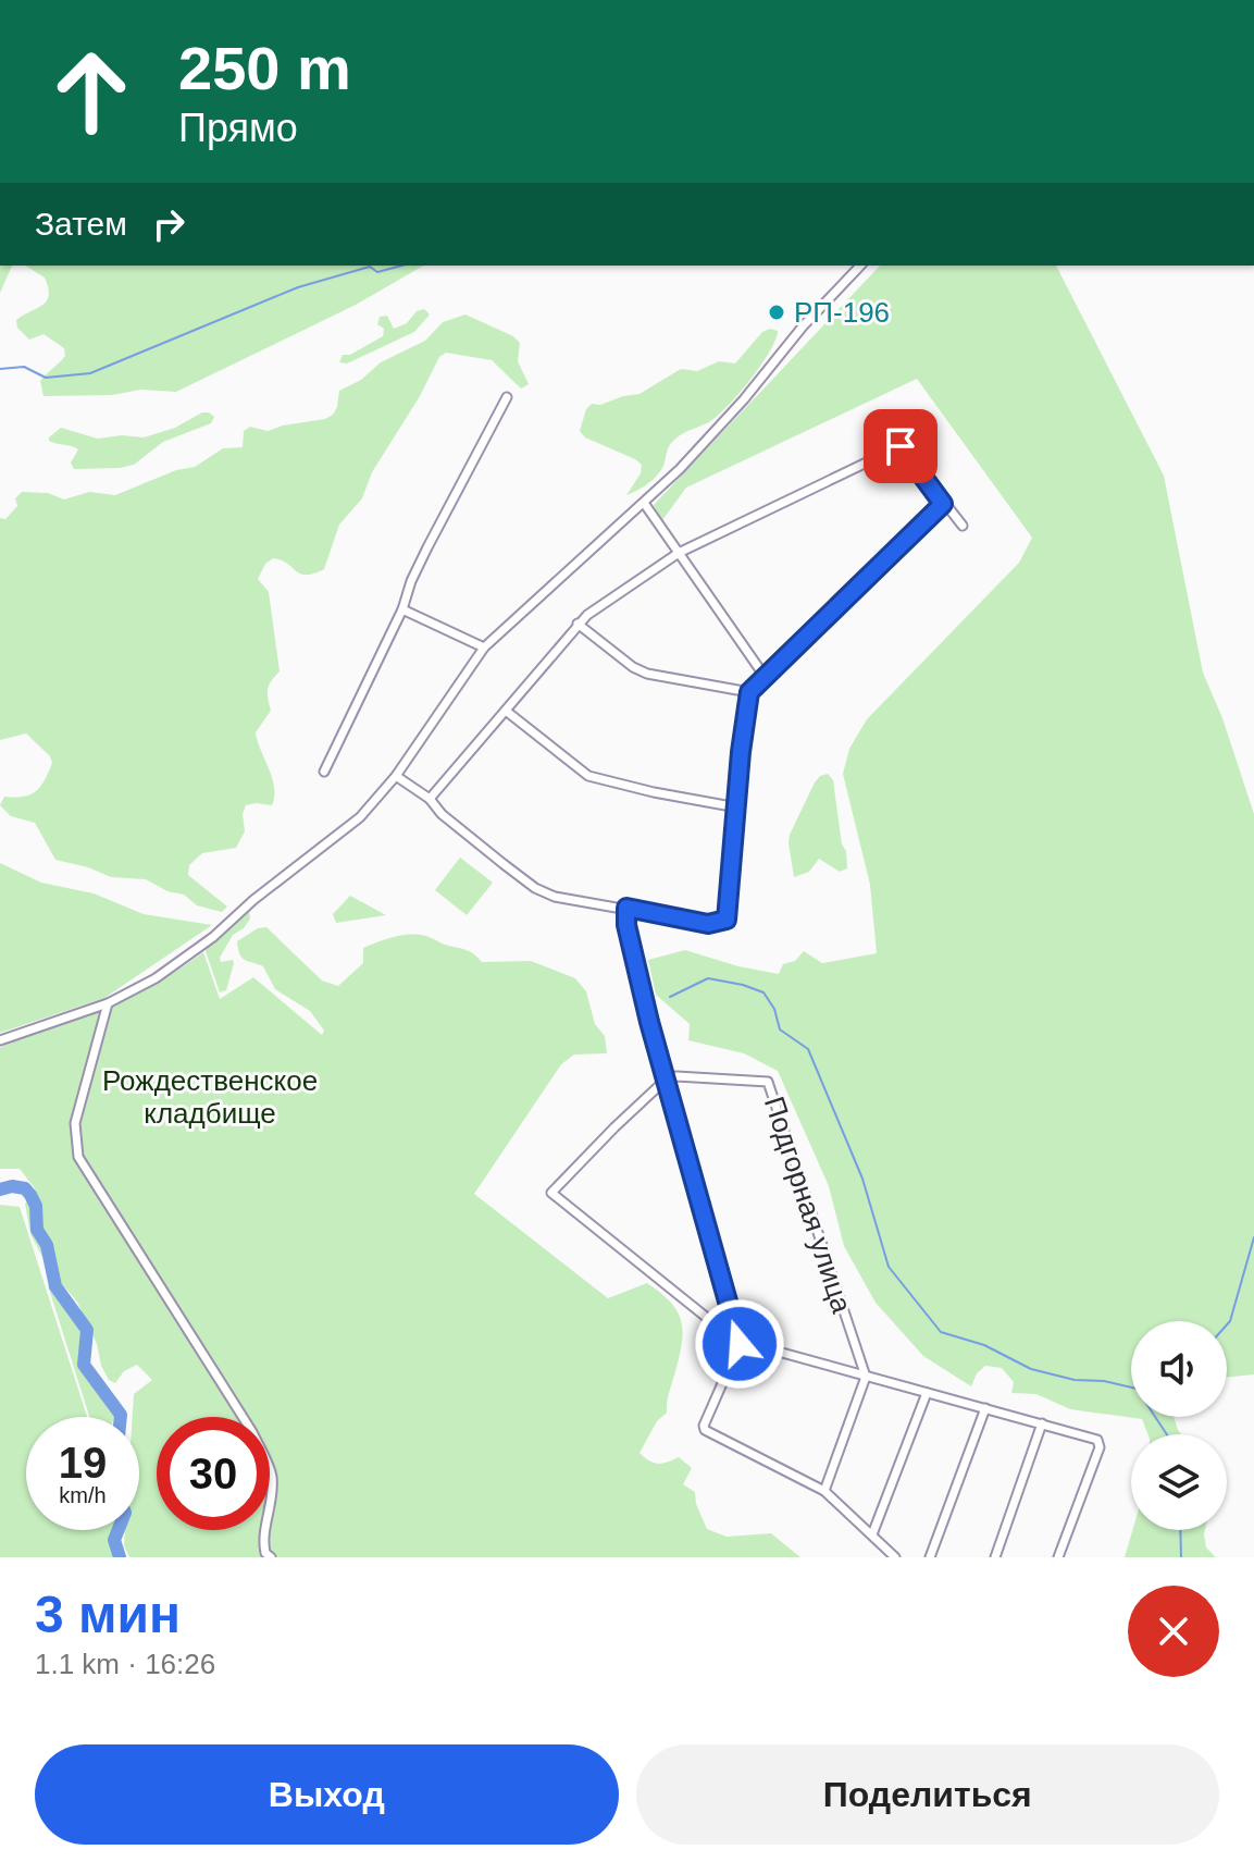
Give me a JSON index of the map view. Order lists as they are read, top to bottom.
{
  "streets": {
    "street": ["Подгорная улица"]
  },
  "parks": ["Рождественское кладбище"],
  "places": ["РП-196"],
  "page": {
    "turn": ["250 m", "Прямо"],
    "then": "Затем",
    "speed": "19 km/h",
    "limit": "30",
    "heading": ["3 мин", "1.1 km · 16:26"],
    "buttons": ["Выход", "Поделиться"]
  }
}
